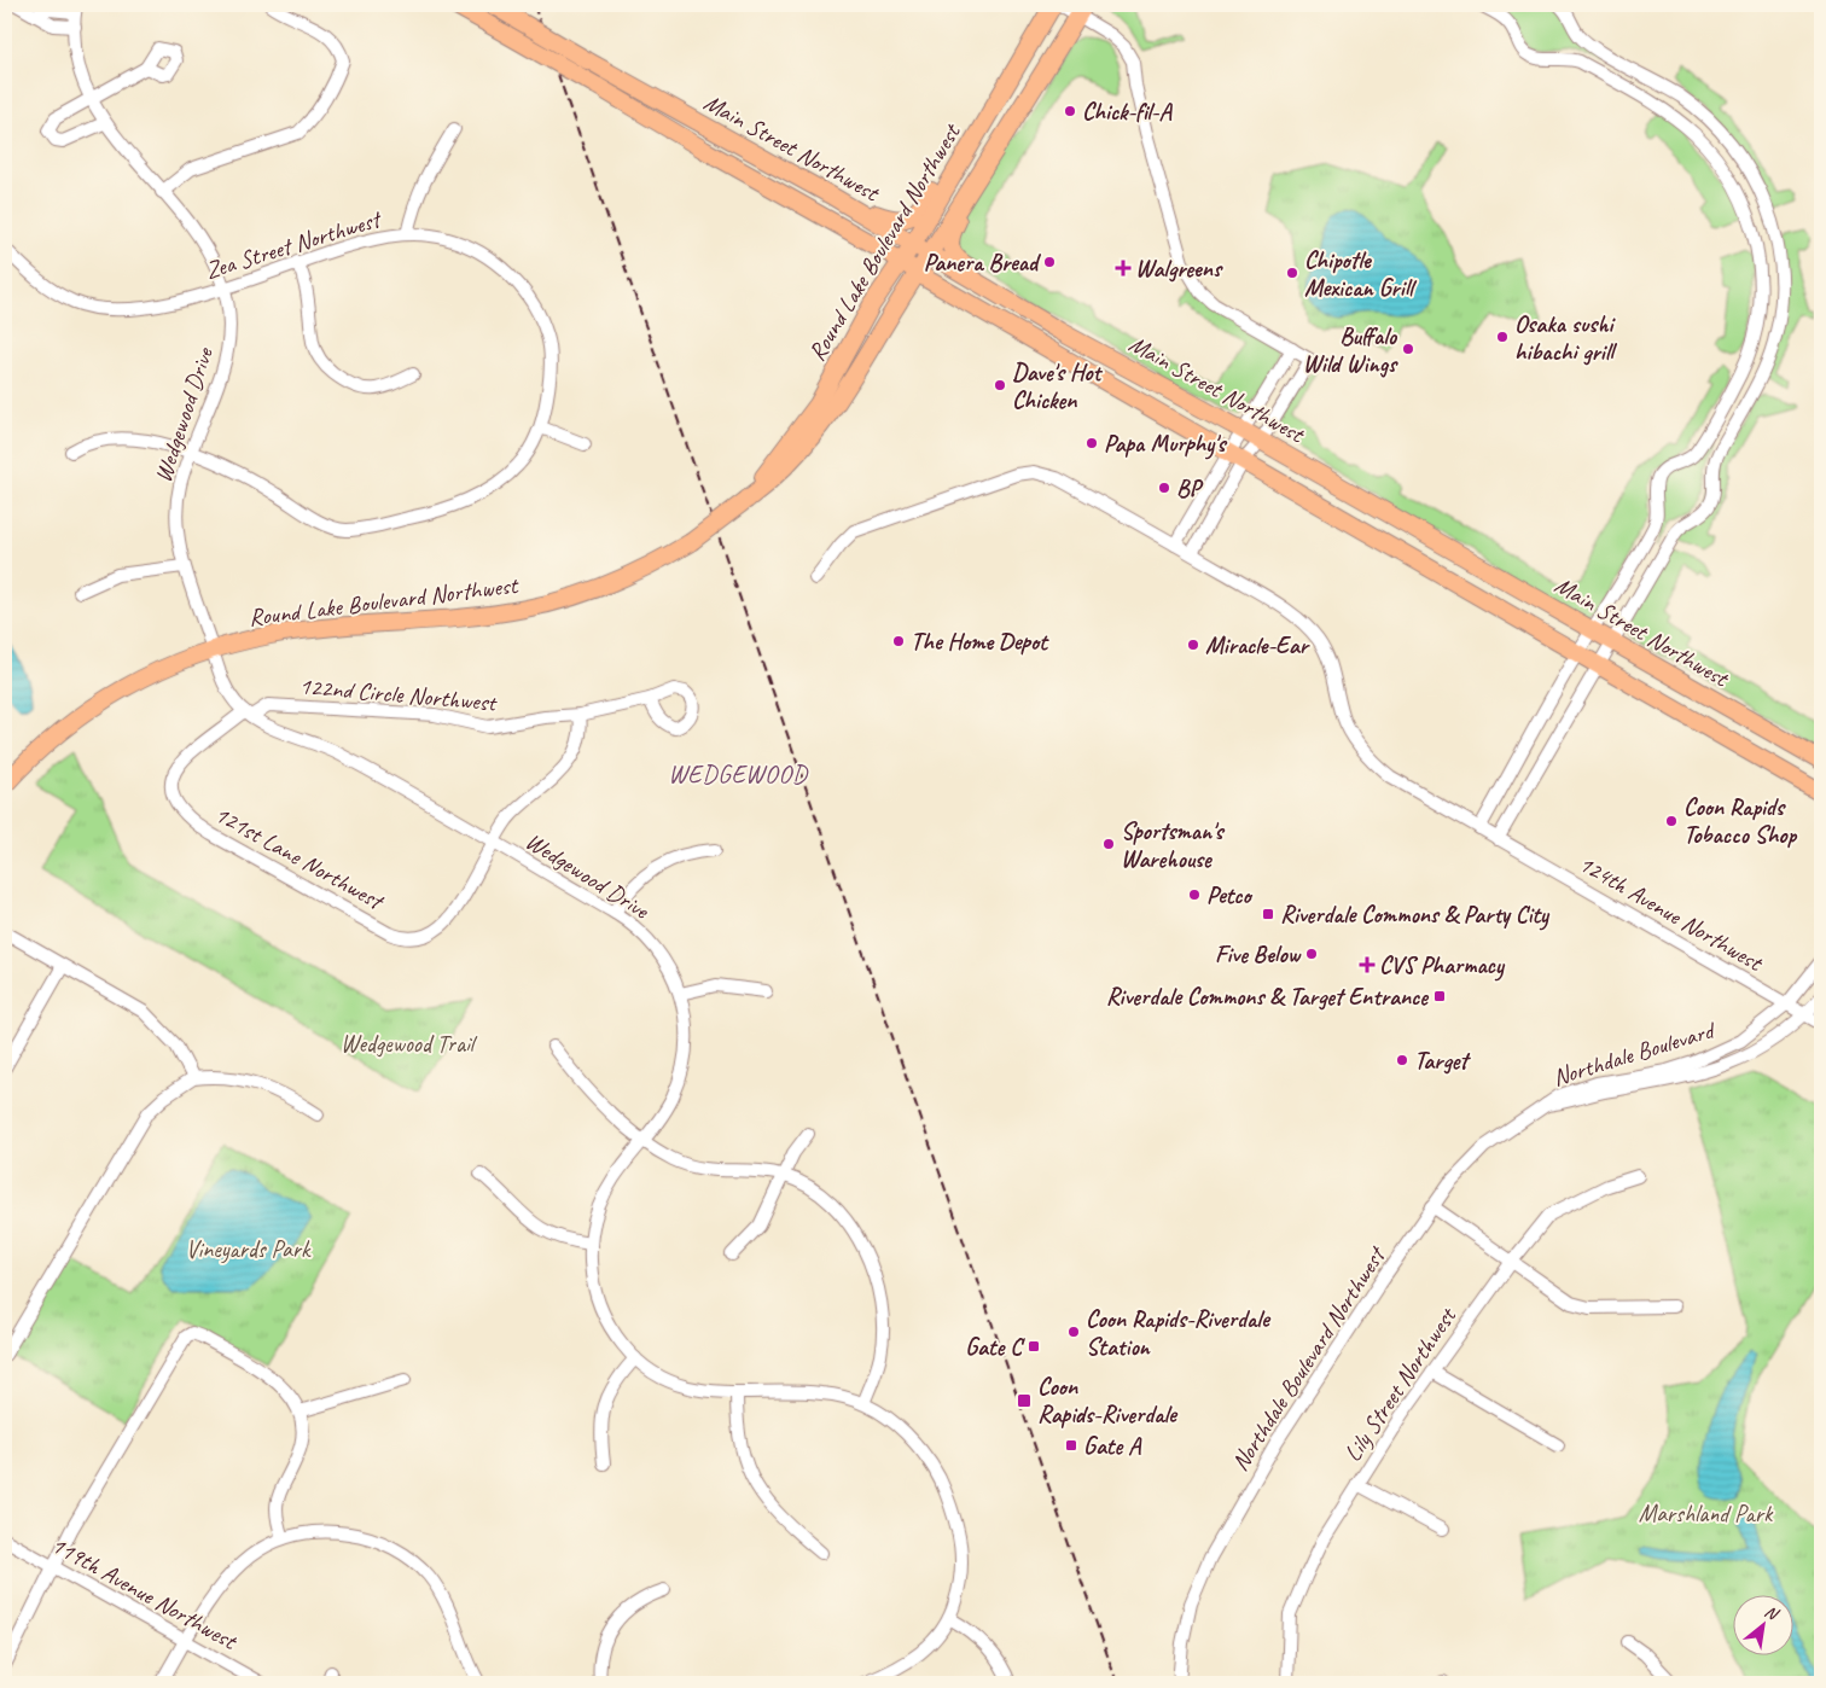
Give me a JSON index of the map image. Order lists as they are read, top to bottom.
{
  "streets": {
    "main road": ["Main Street Northwest", "Round Lake Boulevard Northwest"],
    "street": [
      "Zea Street Northwest",
      "Wedgewood Drive",
      "122nd Circle Northwest",
      "121st Lane Northwest",
      "124th Avenue Northwest",
      "Northdale Boulevard",
      "Northdale Boulevard Northwest",
      "Lily Street Northwest",
      "119th Avenue Northwest"
    ]
  },
  "crossings": [
    ["Main Street Northwest", "Round Lake Boulevard Northwest"],
    ["Round Lake Boulevard Northwest", "Wedgewood Drive"],
    ["Zea Street Northwest", "Wedgewood Drive"],
    ["Wedgewood Drive", "122nd Circle Northwest"],
    ["Wedgewood Drive", "121st Lane Northwest"],
    ["122nd Circle Northwest", "121st Lane Northwest"],
    ["124th Avenue Northwest", "Northdale Boulevard"],
    ["Northdale Boulevard", "Northdale Boulevard Northwest"]
  ],
  "districts": ["WEDGEWOOD"],
  "parks": ["Wedgewood Trail", "Vineyards Park", "Marshland Park"],
  "places": {
    "other": [
      "Chick-fil-A",
      "Panera Bread",
      "Chipotle Mexican Grill",
      "Osaka sushi hibachi grill",
      "Buffalo Wild Wings",
      "Dave's Hot Chicken",
      "Papa Murphy's",
      "BP",
      "The Home Depot",
      "Miracle-Ear",
      "Coon Rapids Tobacco Shop",
      "Sportsman's Warehouse",
      "Petco",
      "Five Below",
      "Target",
      "Coon Rapids-Riverdale Station"
    ],
    "health": ["Walgreens", "CVS Pharmacy"],
    "transit": [
      "Riverdale Commons & Party City",
      "Riverdale Commons & Target Entrance",
      "Gate C",
      "Coon Rapids-Riverdale",
      "Gate A"
    ]
  },
  "north": "top right"
}
